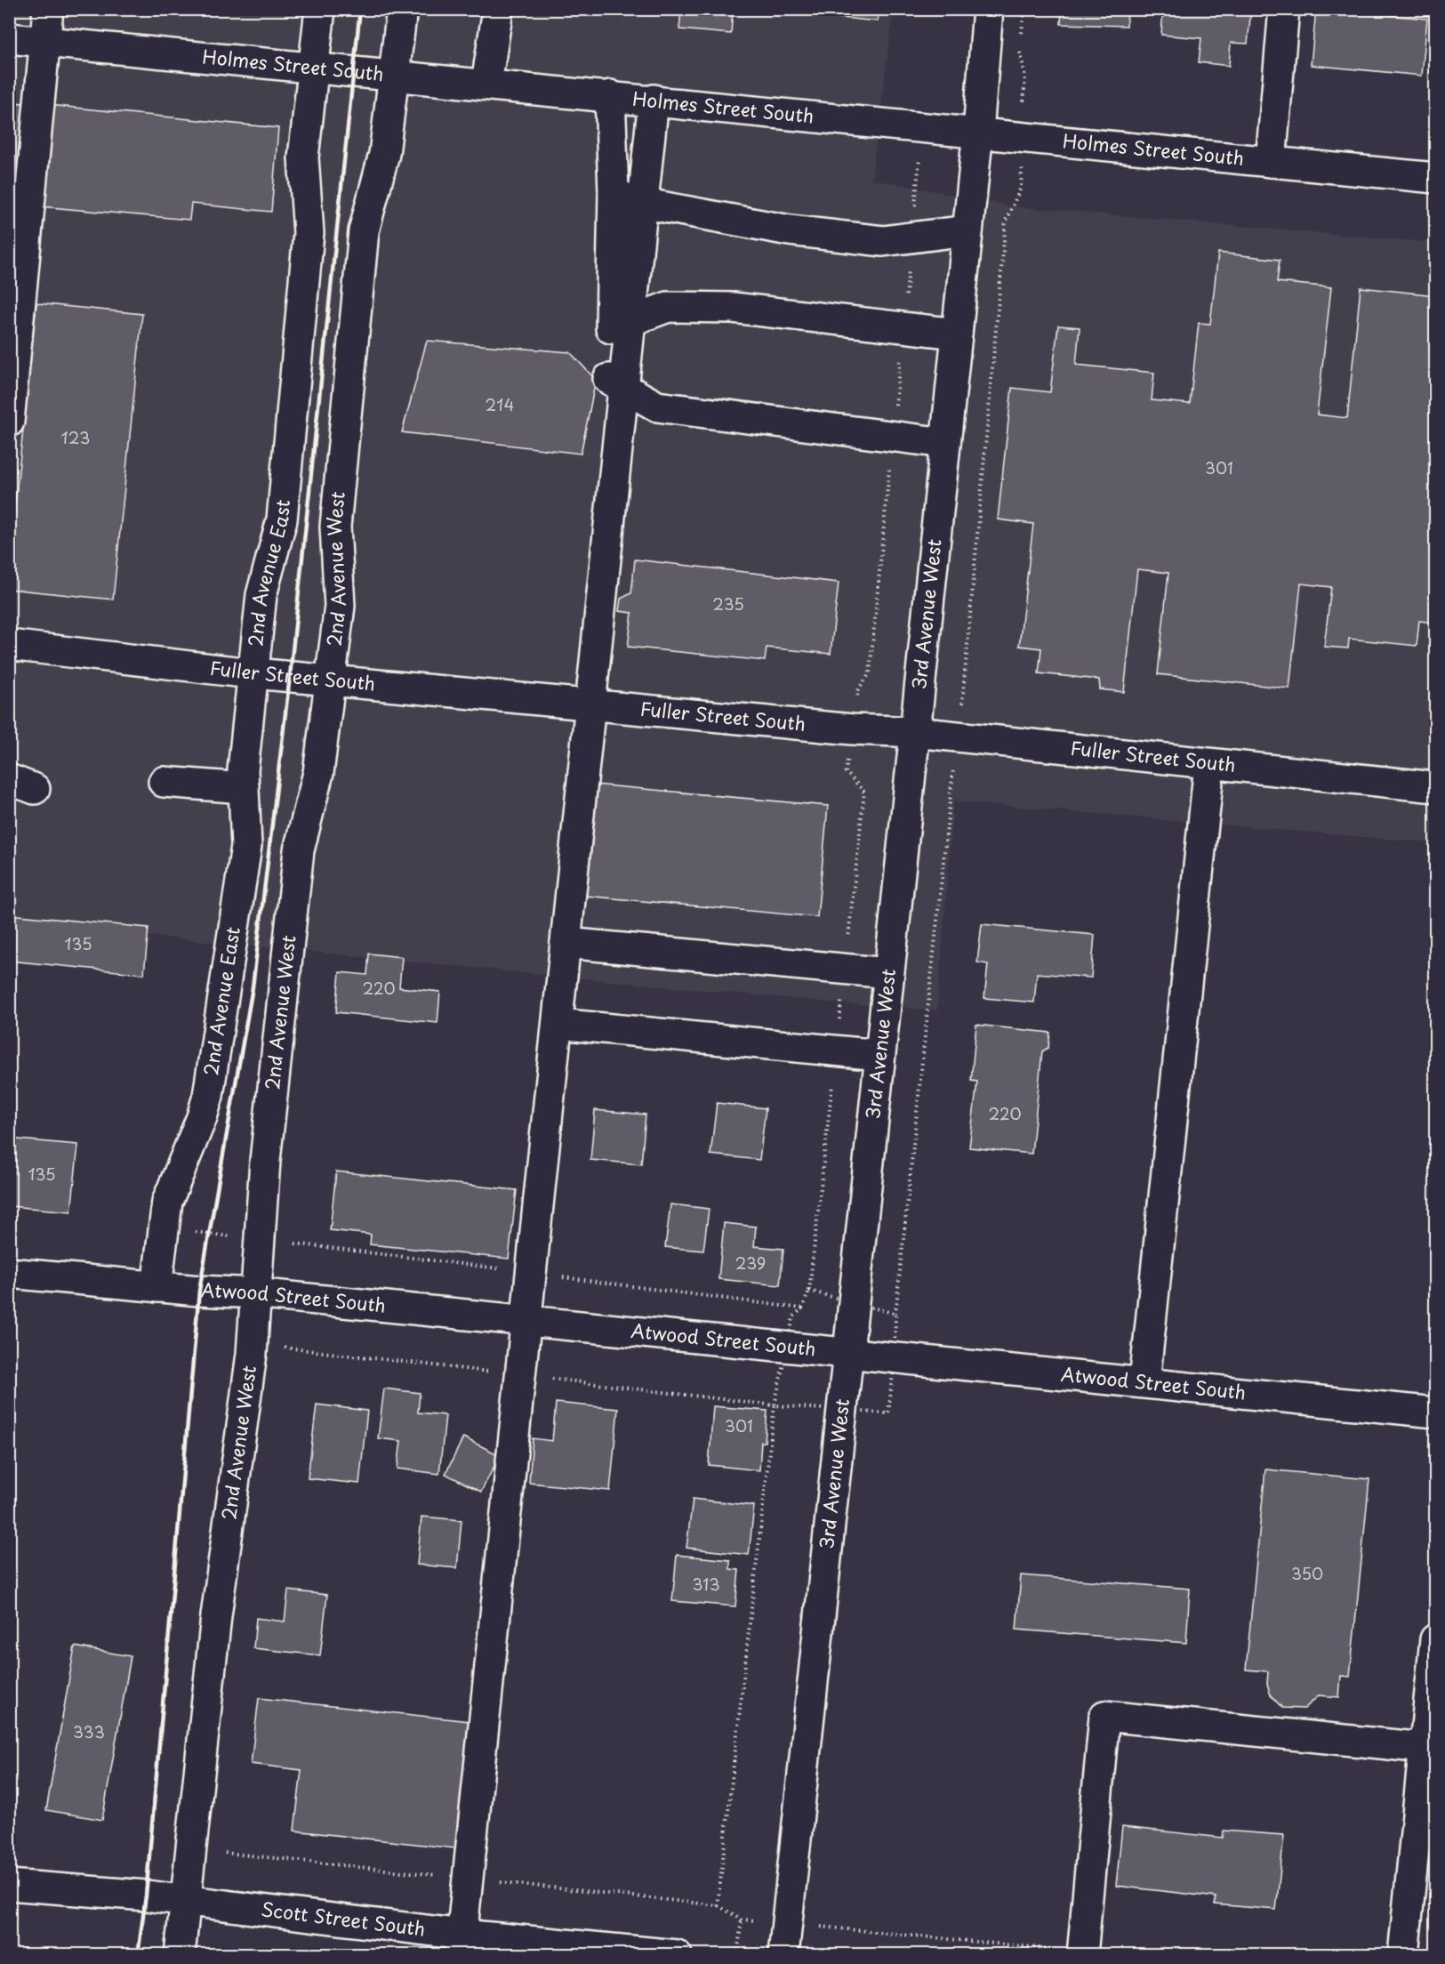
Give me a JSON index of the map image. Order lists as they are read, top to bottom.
{
  "streets": {
    "street": [
      "Holmes Street South",
      "2nd Avenue West",
      "2nd Avenue East",
      "3rd Avenue West",
      "Fuller Street South",
      "Atwood Street South",
      "Scott Street South"
    ]
  },
  "crossings": [
    ["Holmes Street South", "2nd Avenue West"],
    ["Holmes Street South", "2nd Avenue East"],
    ["Holmes Street South", "3rd Avenue West"],
    ["2nd Avenue West", "Fuller Street South"],
    ["2nd Avenue West", "Atwood Street South"],
    ["2nd Avenue West", "Scott Street South"],
    ["2nd Avenue East", "Fuller Street South"],
    ["2nd Avenue East", "Atwood Street South"],
    ["3rd Avenue West", "Fuller Street South"],
    ["3rd Avenue West", "Atwood Street South"]
  ],
  "house_numbers": [
    "214",
    "123",
    "301",
    "235",
    "135",
    "220",
    "220",
    "135",
    "239",
    "301",
    "350",
    "313",
    "333"
  ]
}
